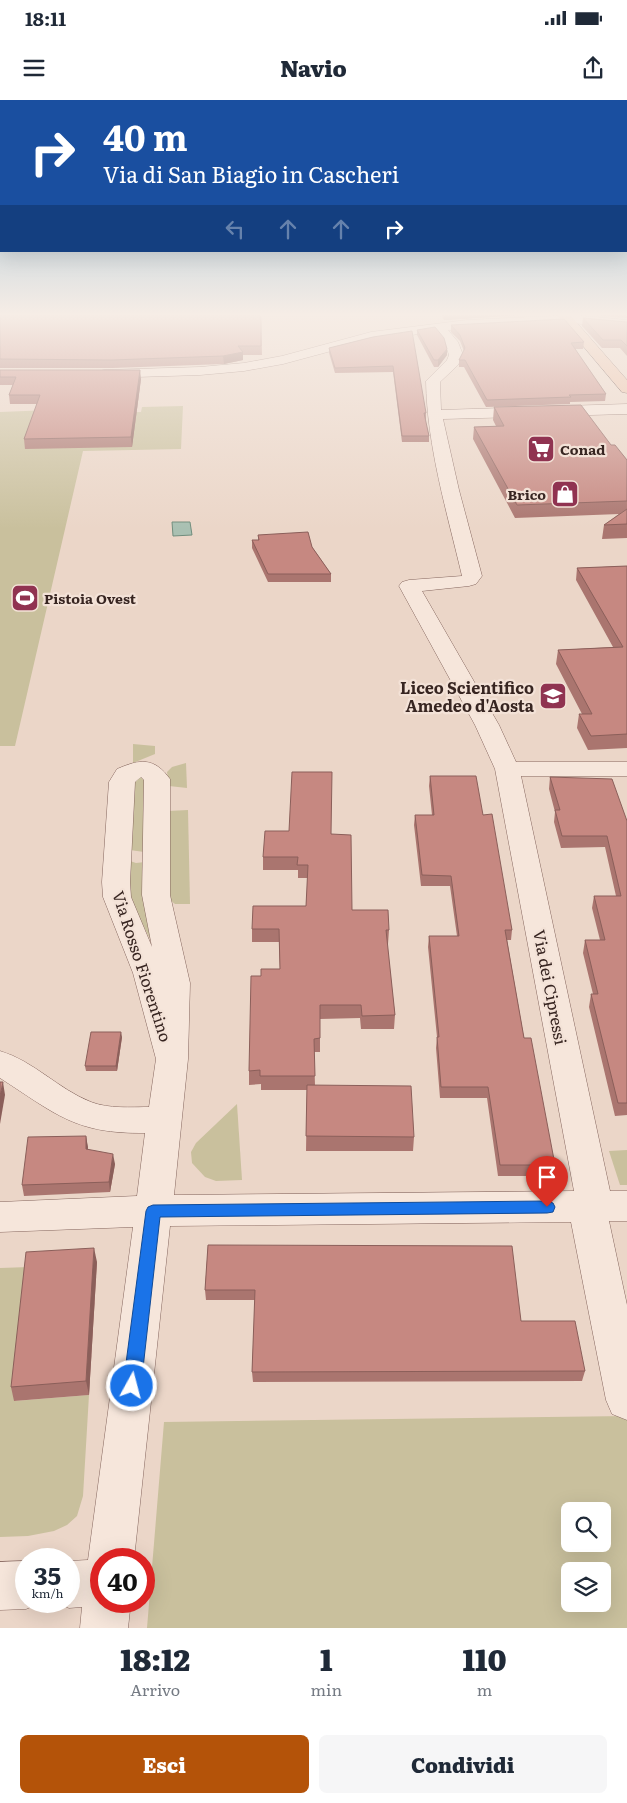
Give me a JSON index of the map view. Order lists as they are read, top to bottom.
{
  "streets": {
    "street": ["Via Rosso Fiorentino", "Via dei Cipressi"]
  },
  "places": {
    "supermarket": ["Conad"],
    "shop": ["Brico"],
    "sports": ["Pistoia Ovest"],
    "school or university": ["Liceo Scientifico Amedeo d'Aosta"]
  },
  "page": {
    "status": "18:11",
    "header": "Navio",
    "turn": ["40 m", "Via di San Biagio in Cascheri"],
    "speed": "35 km/h",
    "limit": "40",
    "eta": [
      "18:12",
      "Arrivo",
      "1",
      "min",
      "110",
      "m"
    ],
    "buttons": ["Esci", "Condividi"]
  }
}
